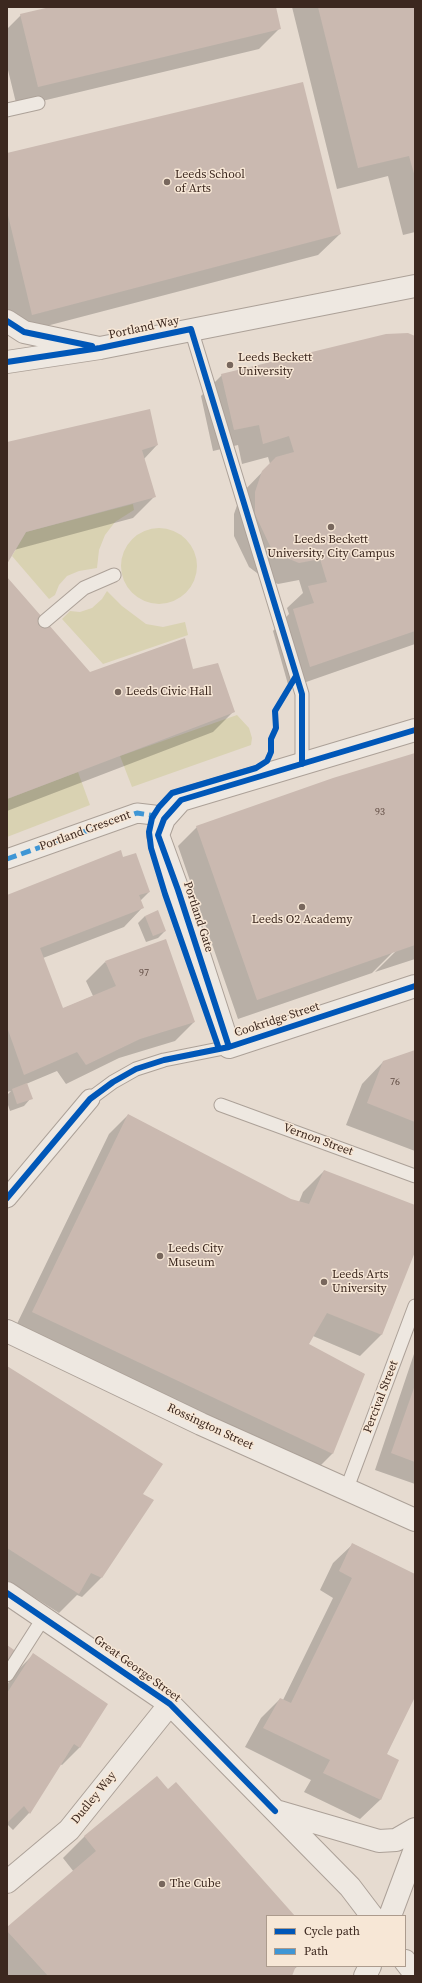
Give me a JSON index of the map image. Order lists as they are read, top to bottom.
{
  "streets": {
    "street": [
      "Portland Way",
      "Portland Crescent",
      "Portland Gate",
      "Cookridge Street",
      "Rossington Street",
      "Great George Street",
      "Dudley Way"
    ],
    "lane": ["Vernon Street", "Percival Street"]
  },
  "crossings": [
    ["Portland Crescent", "Portland Gate"],
    ["Portland Gate", "Cookridge Street"],
    ["Percival Street", "Rossington Street"],
    ["Great George Street", "Dudley Way"]
  ],
  "places": [
    "Leeds School of Arts",
    "Leeds Beckett University",
    "Leeds Beckett University, City Campus",
    "Leeds Civic Hall",
    "Leeds O2 Academy",
    "Leeds City Museum",
    "Leeds Arts University",
    "The Cube"
  ],
  "house_numbers": ["93", "97", "76"],
  "legend": ["Cycle path", "Path"]
}
